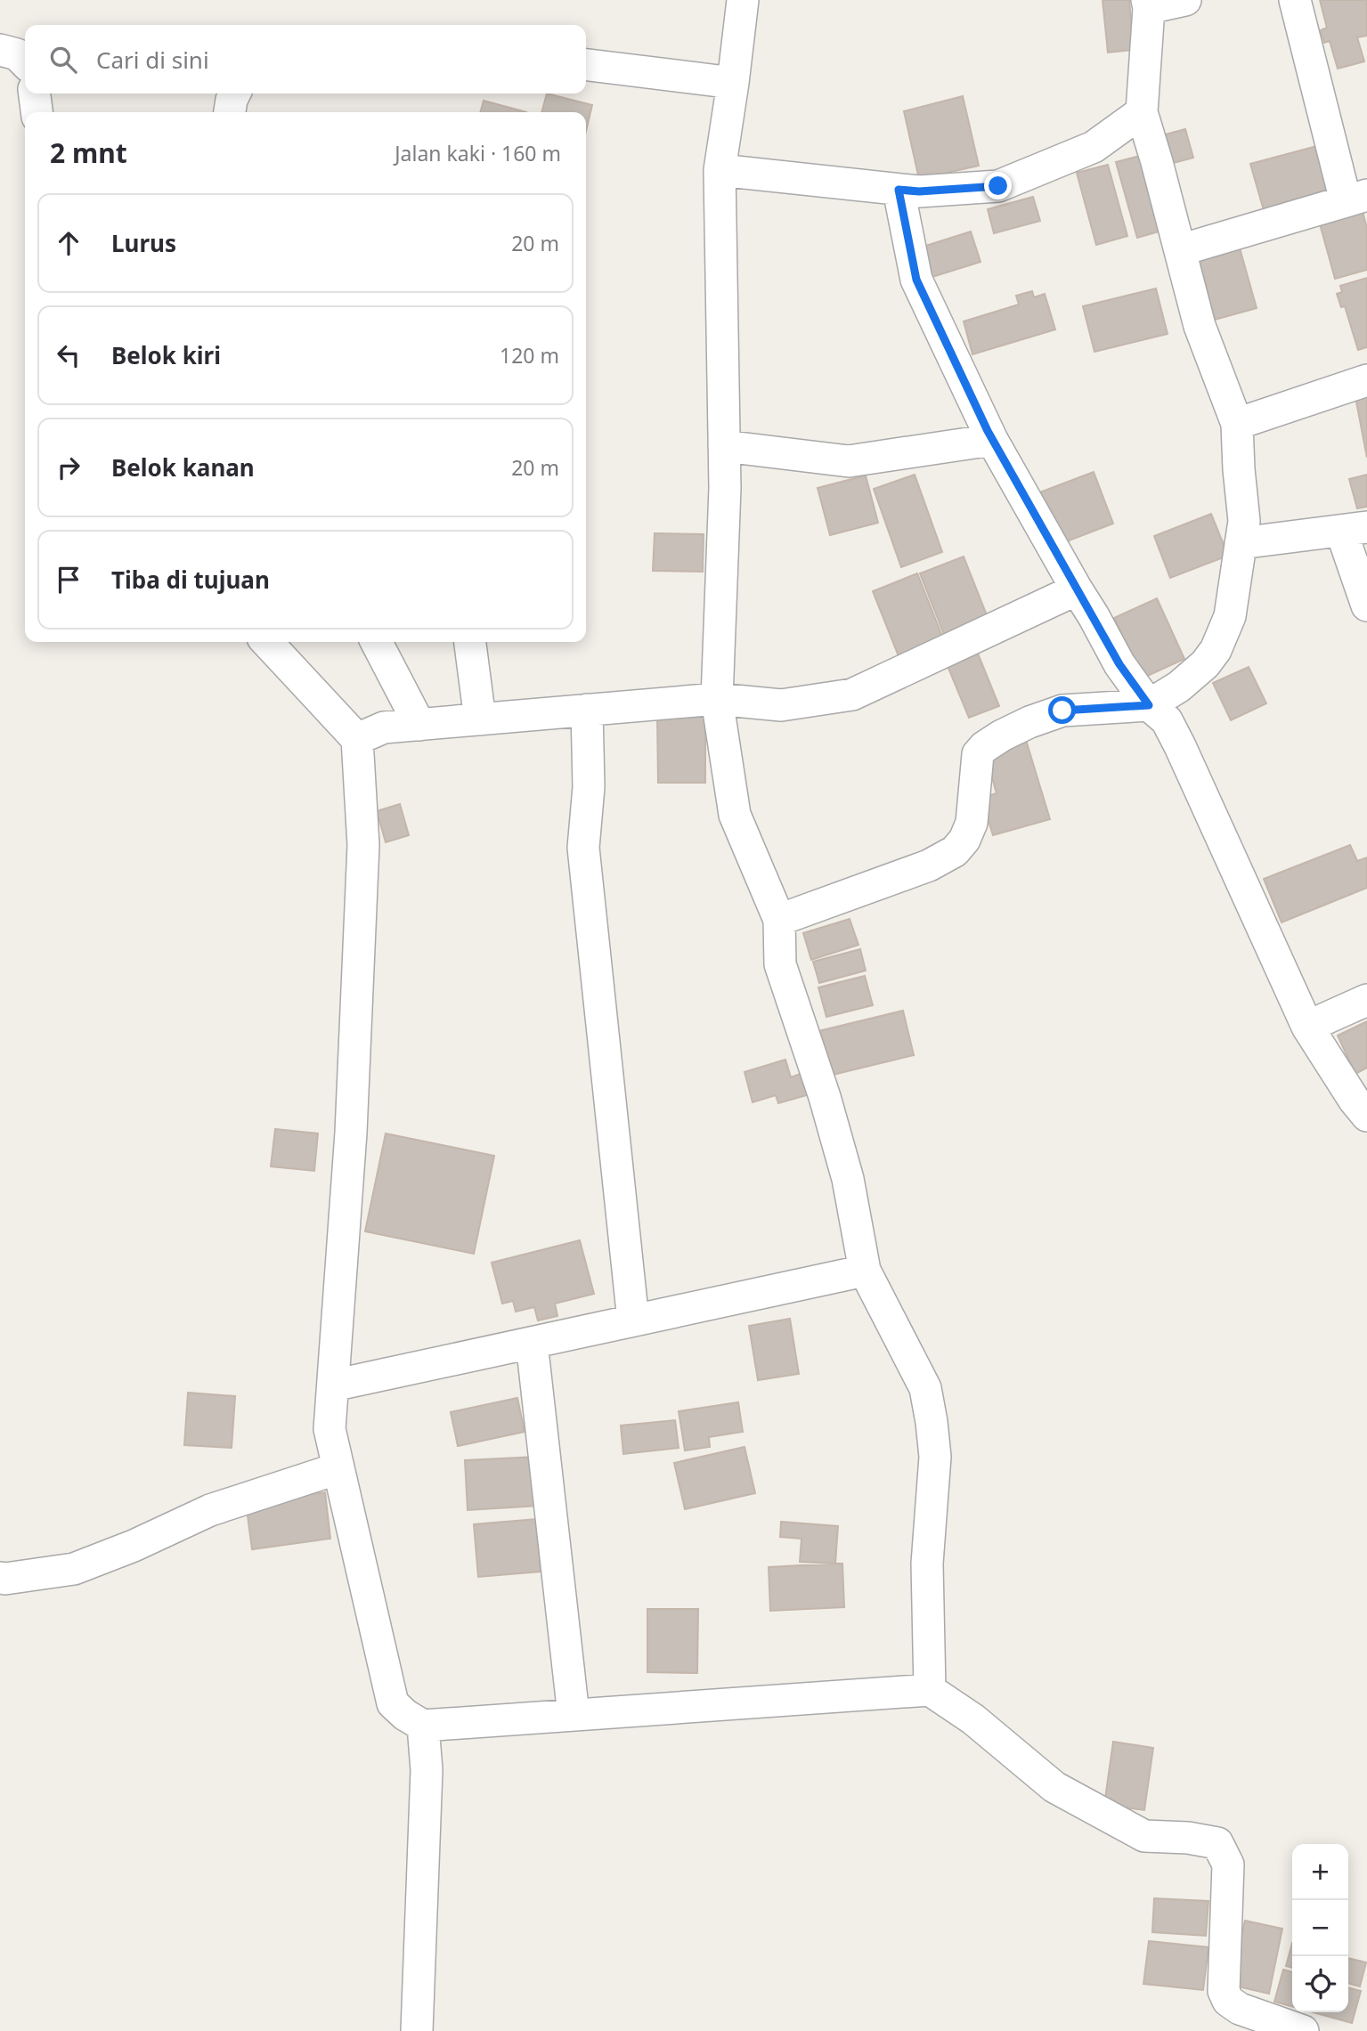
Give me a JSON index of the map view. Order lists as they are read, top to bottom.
{
  "page": {
    "search": "Cari di sini",
    "heading": ["2 mnt", "Jalan kaki · 160 m"],
    "list": [
      ["Lurus", "20 m"],
      ["Belok kiri", "120 m"],
      ["Belok kanan", "20 m"],
      "Tiba di tujuan"
    ],
    "map_buttons": ["+", "−"]
  }
}
